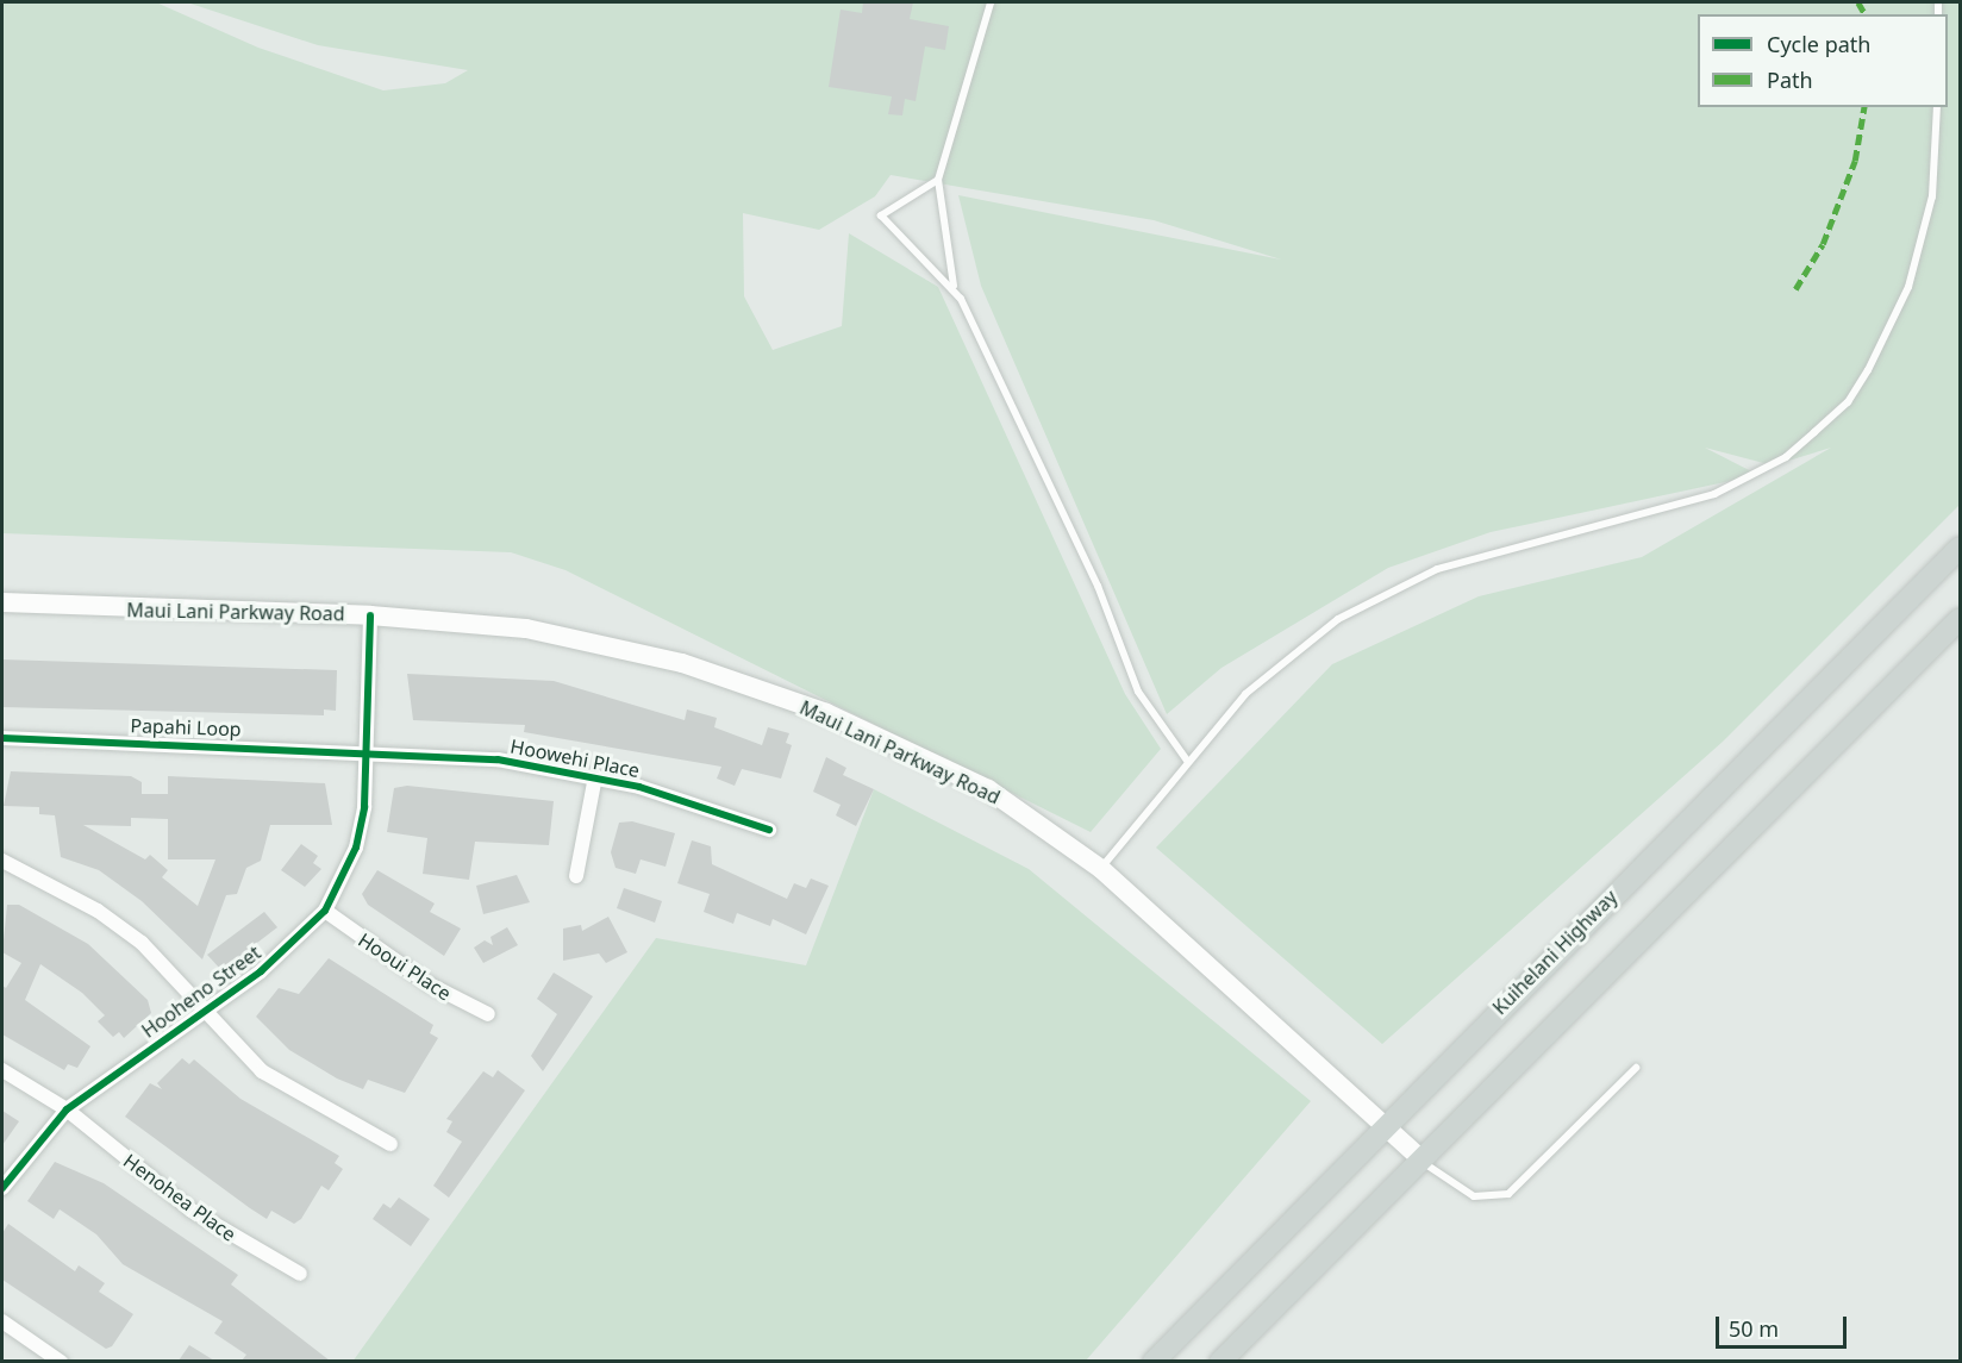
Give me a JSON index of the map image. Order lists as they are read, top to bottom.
{
  "streets": {
    "main road": ["Maui Lani Parkway Road", "Kuihelani Highway"],
    "street": [
      "Papahi Loop",
      "Hoowehi Place",
      "Hooui Place",
      "Hooheno Street",
      "Henohea Place"
    ]
  },
  "crossings": [
    ["Maui Lani Parkway Road", "Kuihelani Highway"],
    ["Maui Lani Parkway Road", "Hooheno Street"],
    ["Papahi Loop", "Hoowehi Place"],
    ["Papahi Loop", "Hooheno Street"],
    ["Hoowehi Place", "Hooheno Street"],
    ["Hooui Place", "Hooheno Street"],
    ["Hooheno Street", "Henohea Place"]
  ],
  "legend": ["Cycle path", "Path"],
  "scale_bar": "50 m"
}
